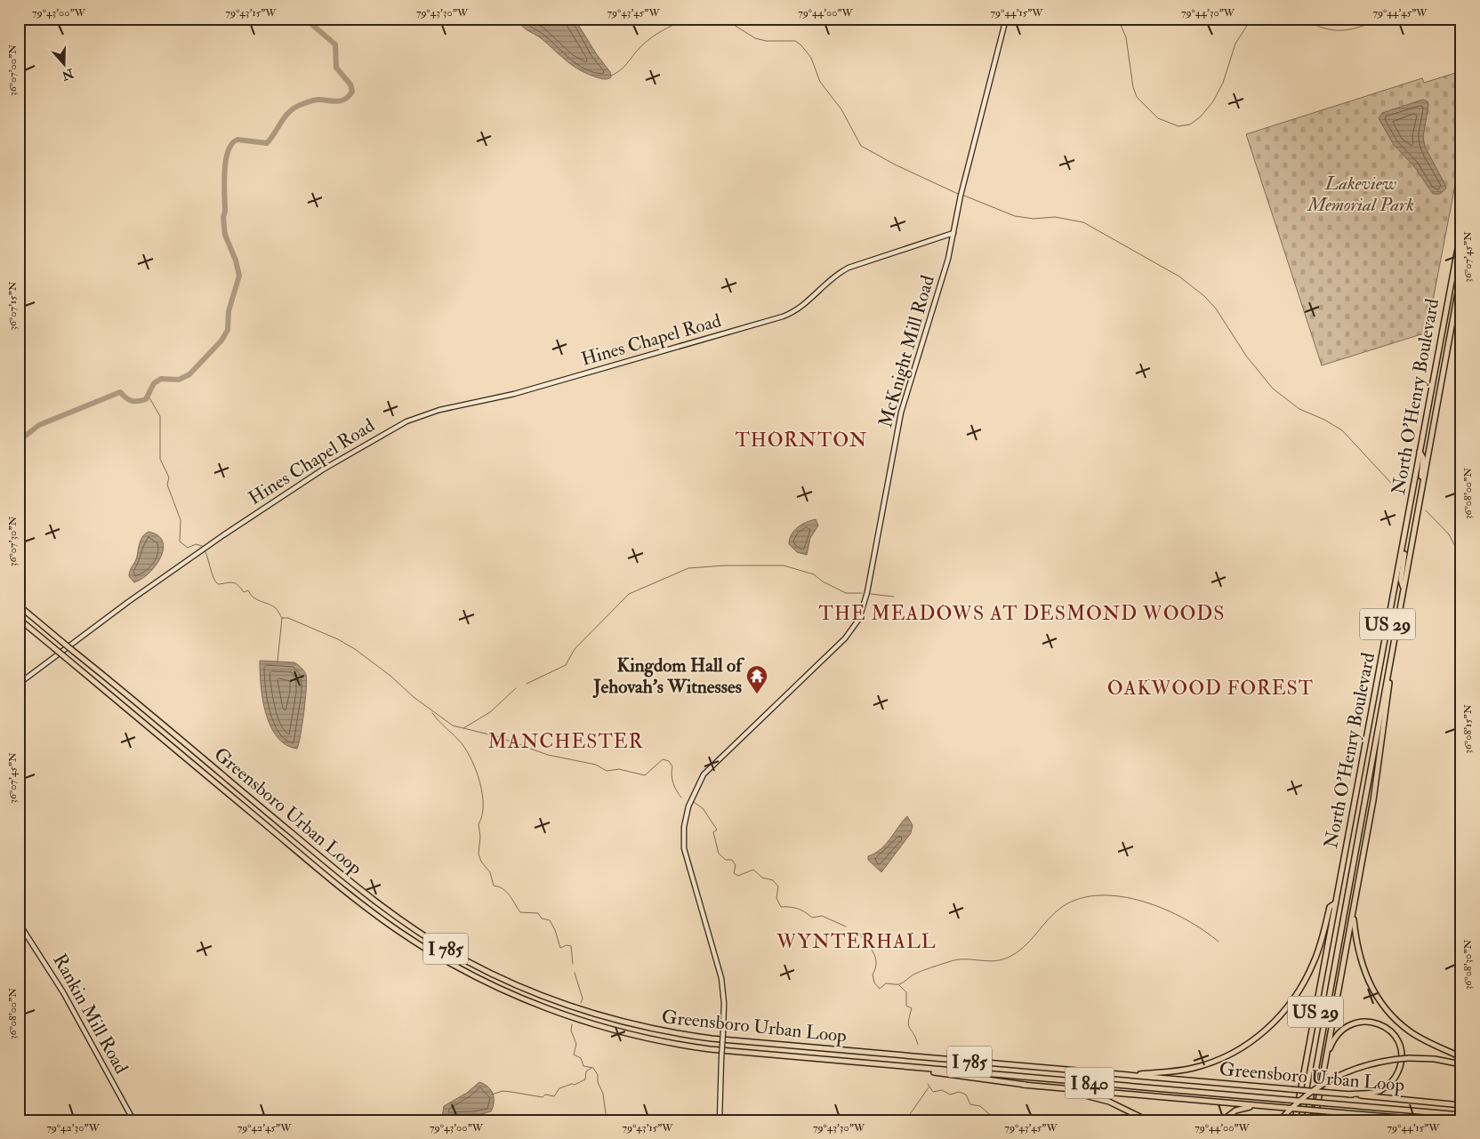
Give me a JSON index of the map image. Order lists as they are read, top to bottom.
{
  "streets": {
    "highway": [
      "North O'Henry Boulevard",
      "US 29",
      "Greensboro Urban Loop",
      "I 785",
      "I 840"
    ],
    "street": ["Hines Chapel Road", "McKnight Mill Road", "Rankin Mill Road"]
  },
  "crossings": [
    ["Hines Chapel Road", "McKnight Mill Road"]
  ],
  "districts": [
    "THORNTON",
    "THE MEADOWS AT DESMOND WOODS",
    "OAKWOOD FOREST",
    "MANCHESTER",
    "WYNTERHALL"
  ],
  "parks": ["Lakeview Memorial Park"],
  "places": {
    "temple": ["Kingdom Hall of Jehovah’s Witnesses"]
  },
  "north": "bottom",
  "coordinates": [
    "79°43'00\"W",
    "79°43'15\"W",
    "79°43'30\"W",
    "79°43'45\"W",
    "79°44'00\"W",
    "79°44'15\"W",
    "79°44'30\"W",
    "79°44'45\"W",
    "36°07'00\"N",
    "36°07'45\"N",
    "36°07'15\"N",
    "36°08'00\"N",
    "36°07'30\"N",
    "36°08'15\"N",
    "36°08'30\"N",
    "79°42'30\"W",
    "79°42'45\"W"
  ]
}
